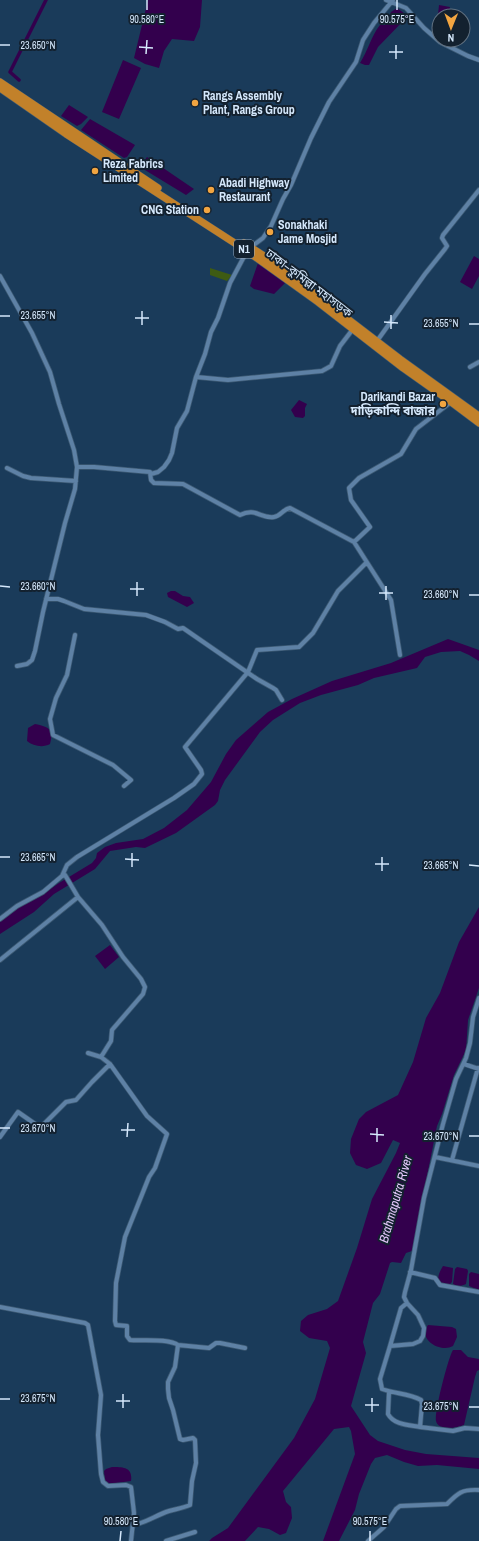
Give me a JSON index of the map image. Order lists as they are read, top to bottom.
{
  "streets": {
    "highway": ["N1", "ঢাকা–কুমিল্লা মহাসড়ক"]
  },
  "water": ["Brahmaputra River"],
  "places": [
    "Rangs Assembly Plant, Rangs Group",
    "Reza Fabrics Limited",
    "Abadi Highway Restaurant",
    "CNG Station",
    "Sonakhaki Jame Mosjid",
    "Darikandi Bazar দাড়িকান্দি বাজার"
  ],
  "north": "bottom",
  "coordinates": [
    "90.580°E",
    "90.575°E",
    "23.650°N",
    "23.655°N",
    "23.660°N",
    "23.665°N",
    "23.670°N",
    "23.675°N"
  ]
}
